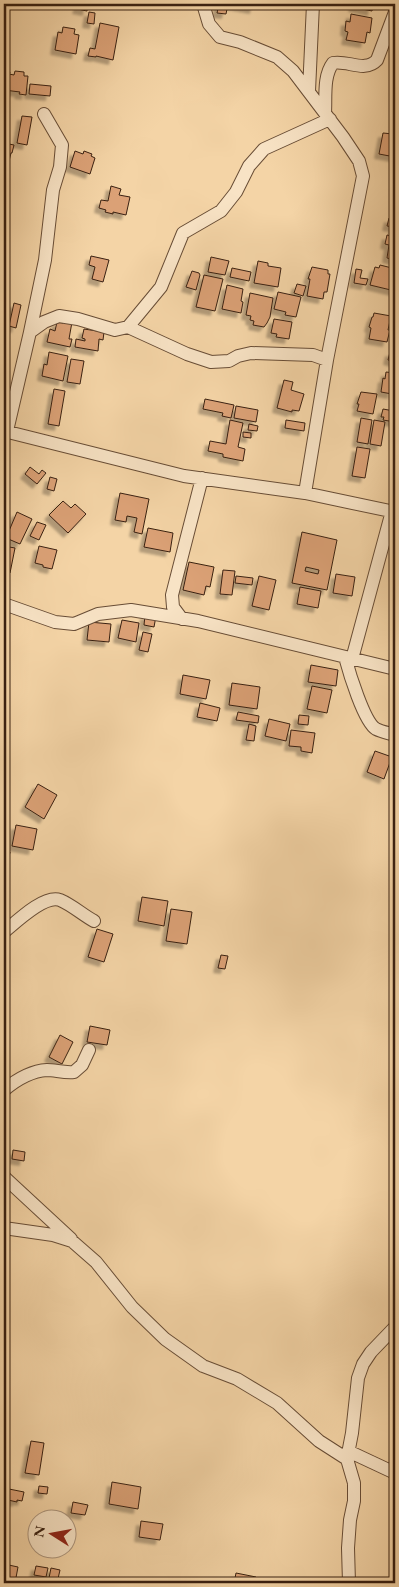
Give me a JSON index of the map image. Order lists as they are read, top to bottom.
{
  "north": "left"
}
